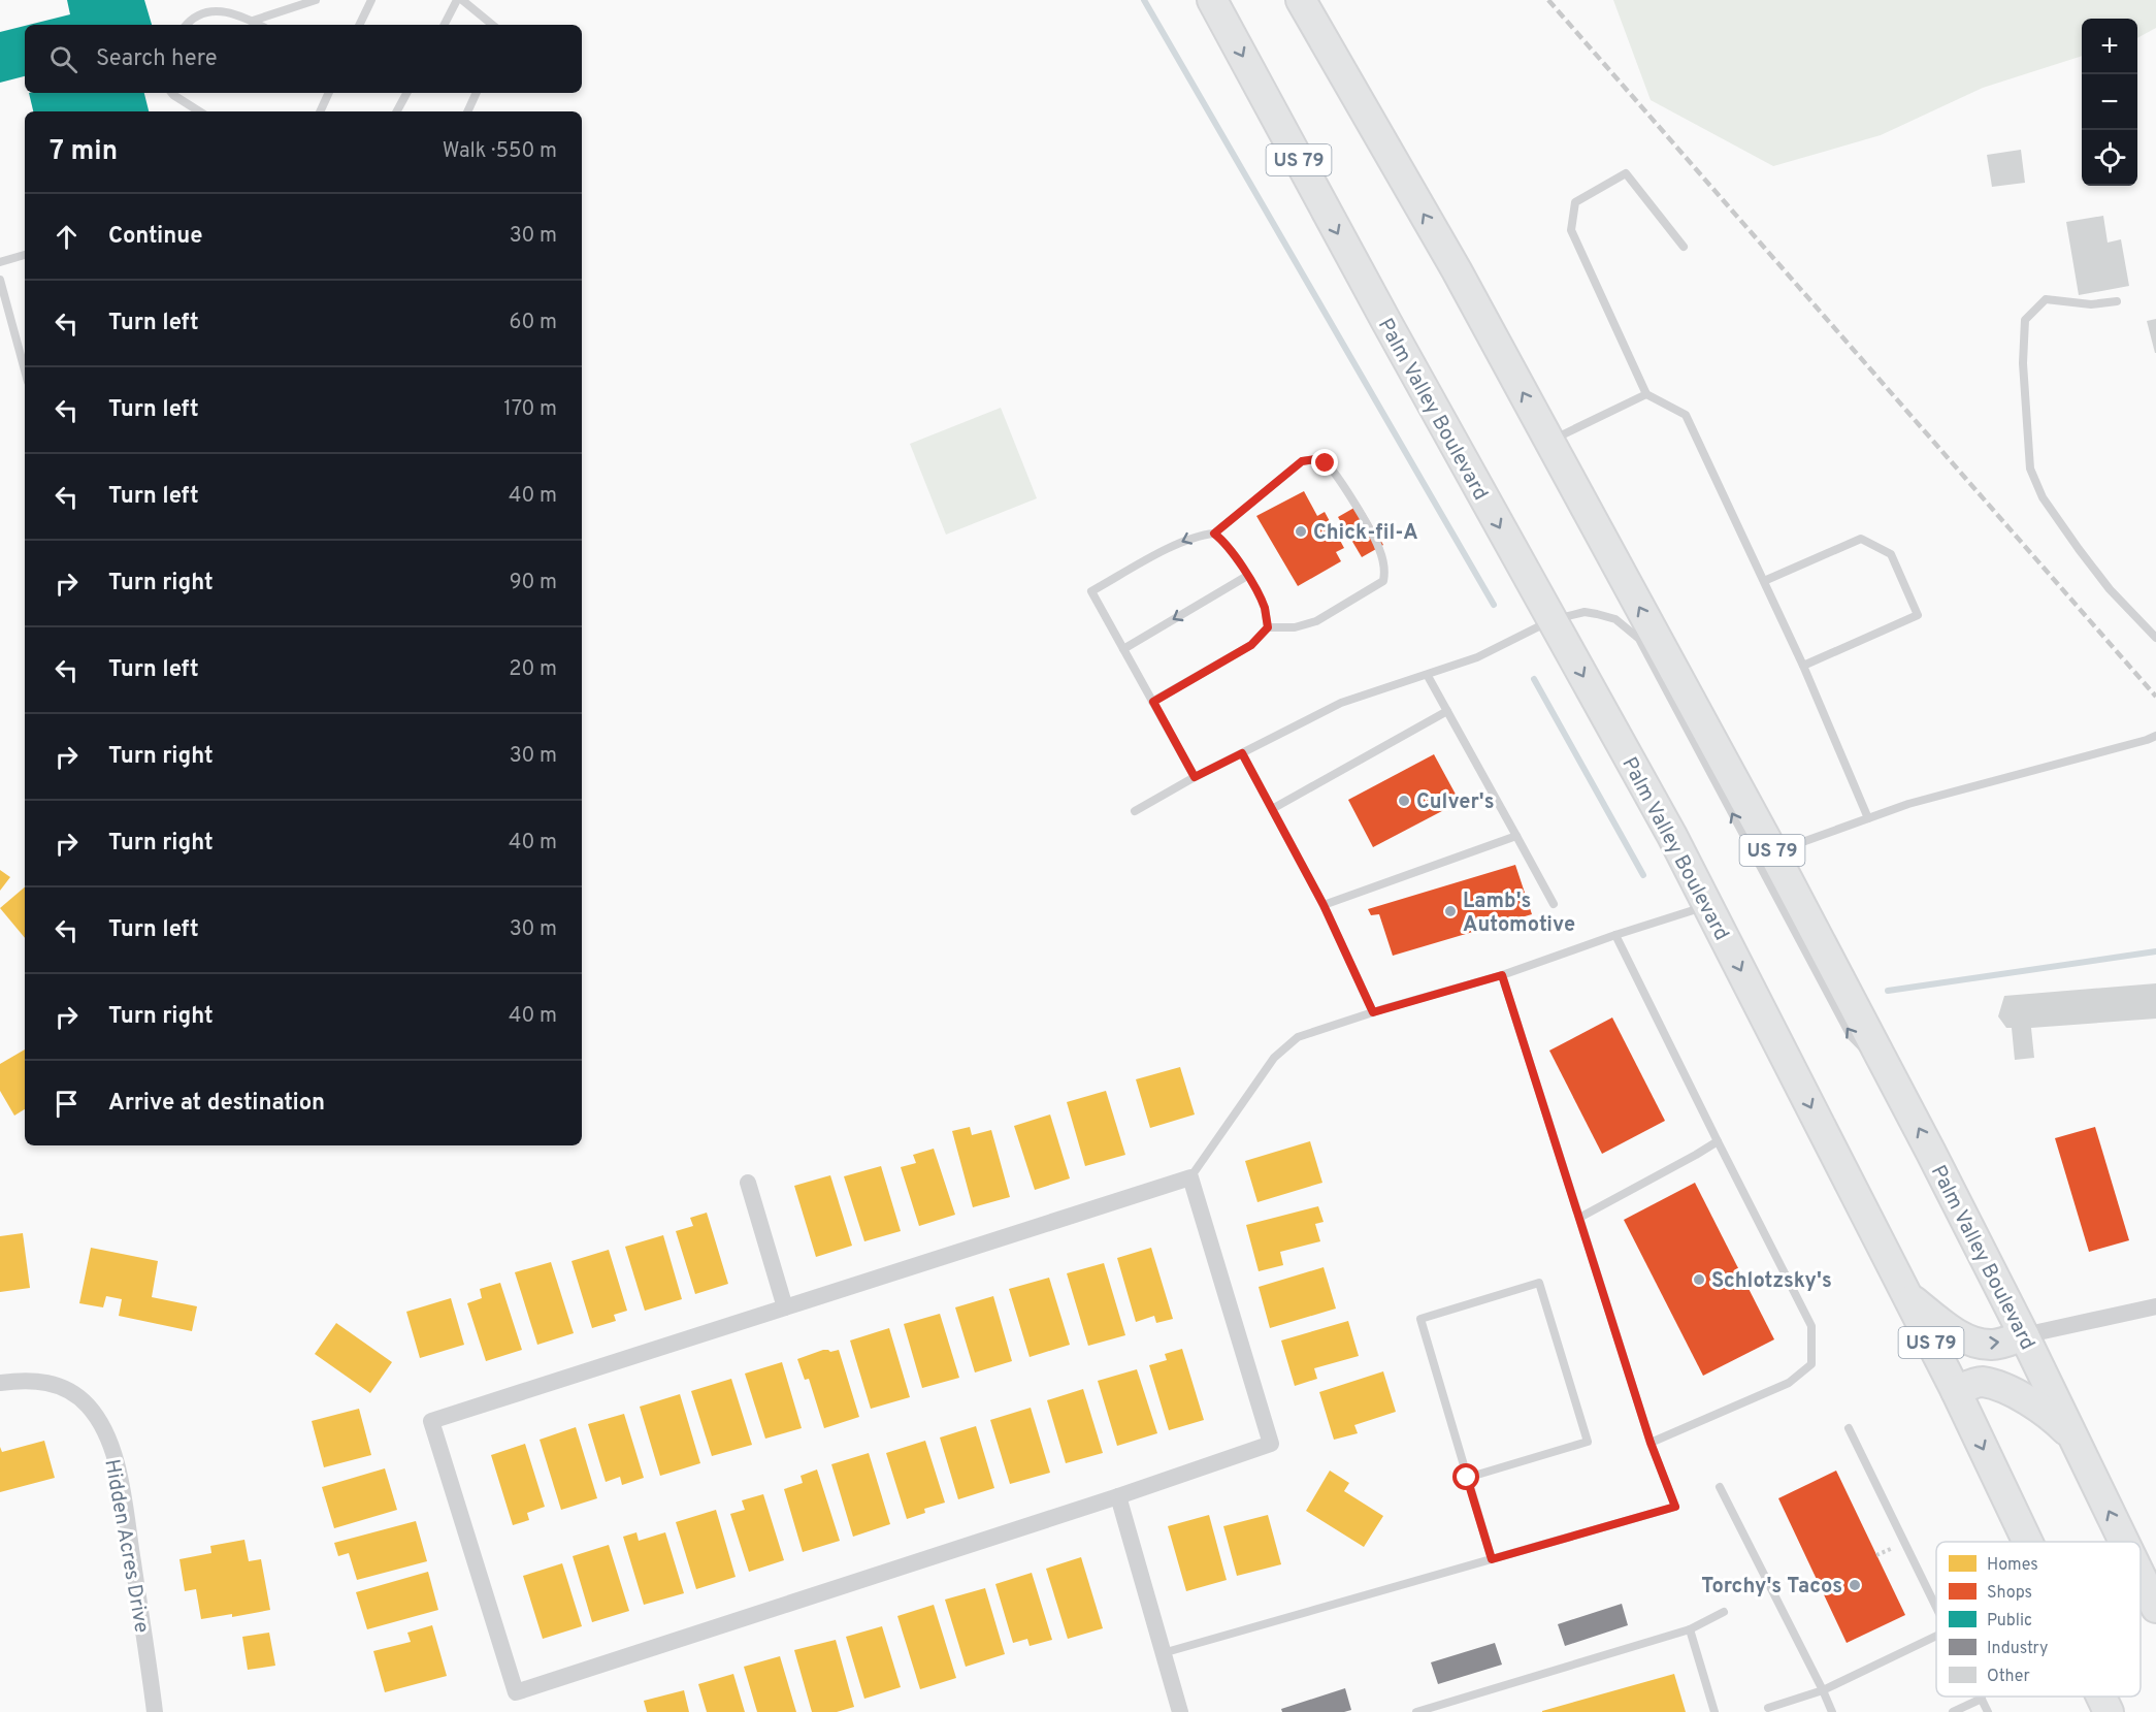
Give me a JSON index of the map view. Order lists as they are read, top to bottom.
{
  "streets": {
    "highway": ["US 79", "Palm Valley Boulevard"],
    "street": ["Hidden Acres Drive"]
  },
  "places": [
    "Chick-fil-A",
    "Culver's",
    "Lamb's Automotive",
    "Schlotzsky's",
    "Torchy's Tacos"
  ],
  "legend": [
    "Homes",
    "Shops",
    "Public",
    "Industry",
    "Other"
  ],
  "page": {
    "map_buttons": ["+", "−"],
    "search": "Search here",
    "heading": ["7 min", "Walk · 550 m"],
    "list": [
      ["Continue", "30 m"],
      ["Turn left", "60 m"],
      ["Turn left", "170 m"],
      ["Turn left", "40 m"],
      ["Turn right", "90 m"],
      ["Turn left", "20 m"],
      ["Turn right", "30 m"],
      ["Turn right", "40 m"],
      ["Turn left", "30 m"],
      ["Turn right", "40 m"],
      "Arrive at destination"
    ]
  }
}
